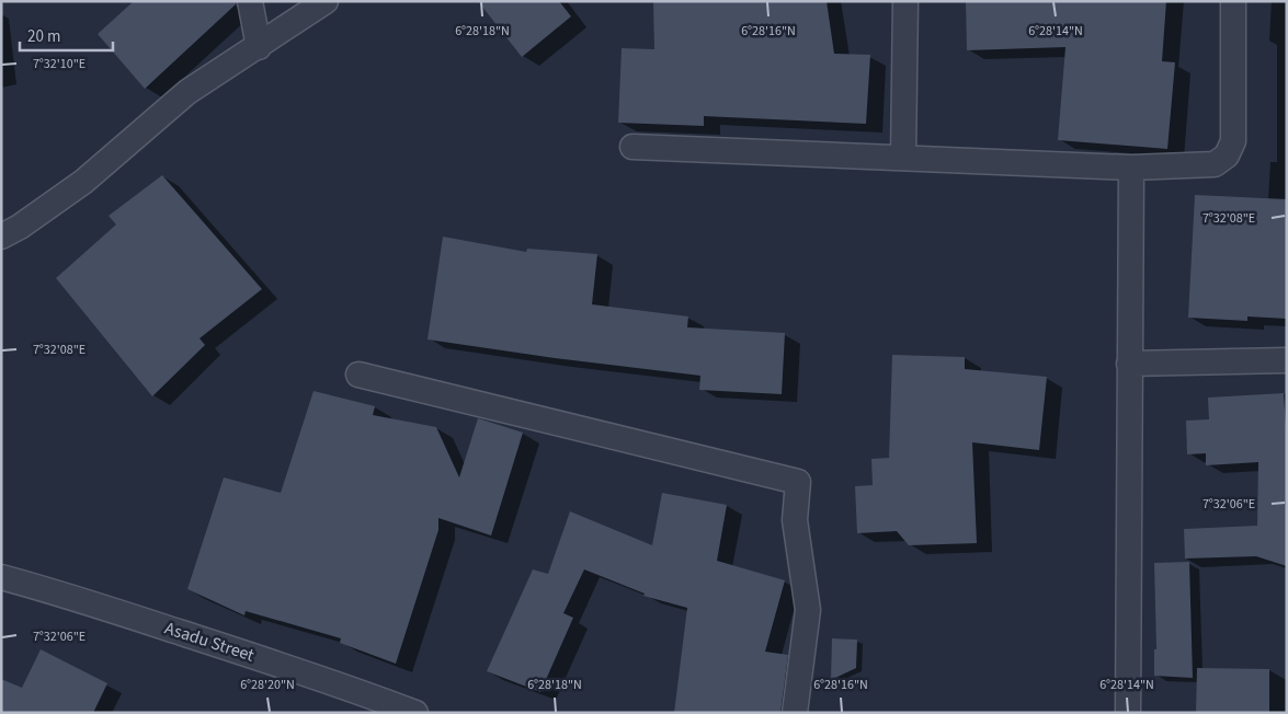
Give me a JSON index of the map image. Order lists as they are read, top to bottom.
{
  "streets": {
    "street": ["Asadu Street"]
  },
  "scale_bar": "20 m",
  "coordinates": [
    "6°28'18\"N",
    "6°28'16\"N",
    "6°28'14\"N",
    "7°32'10\"E",
    "7°32'08\"E",
    "7°32'06\"E",
    "6°28'20\"N"
  ]
}
